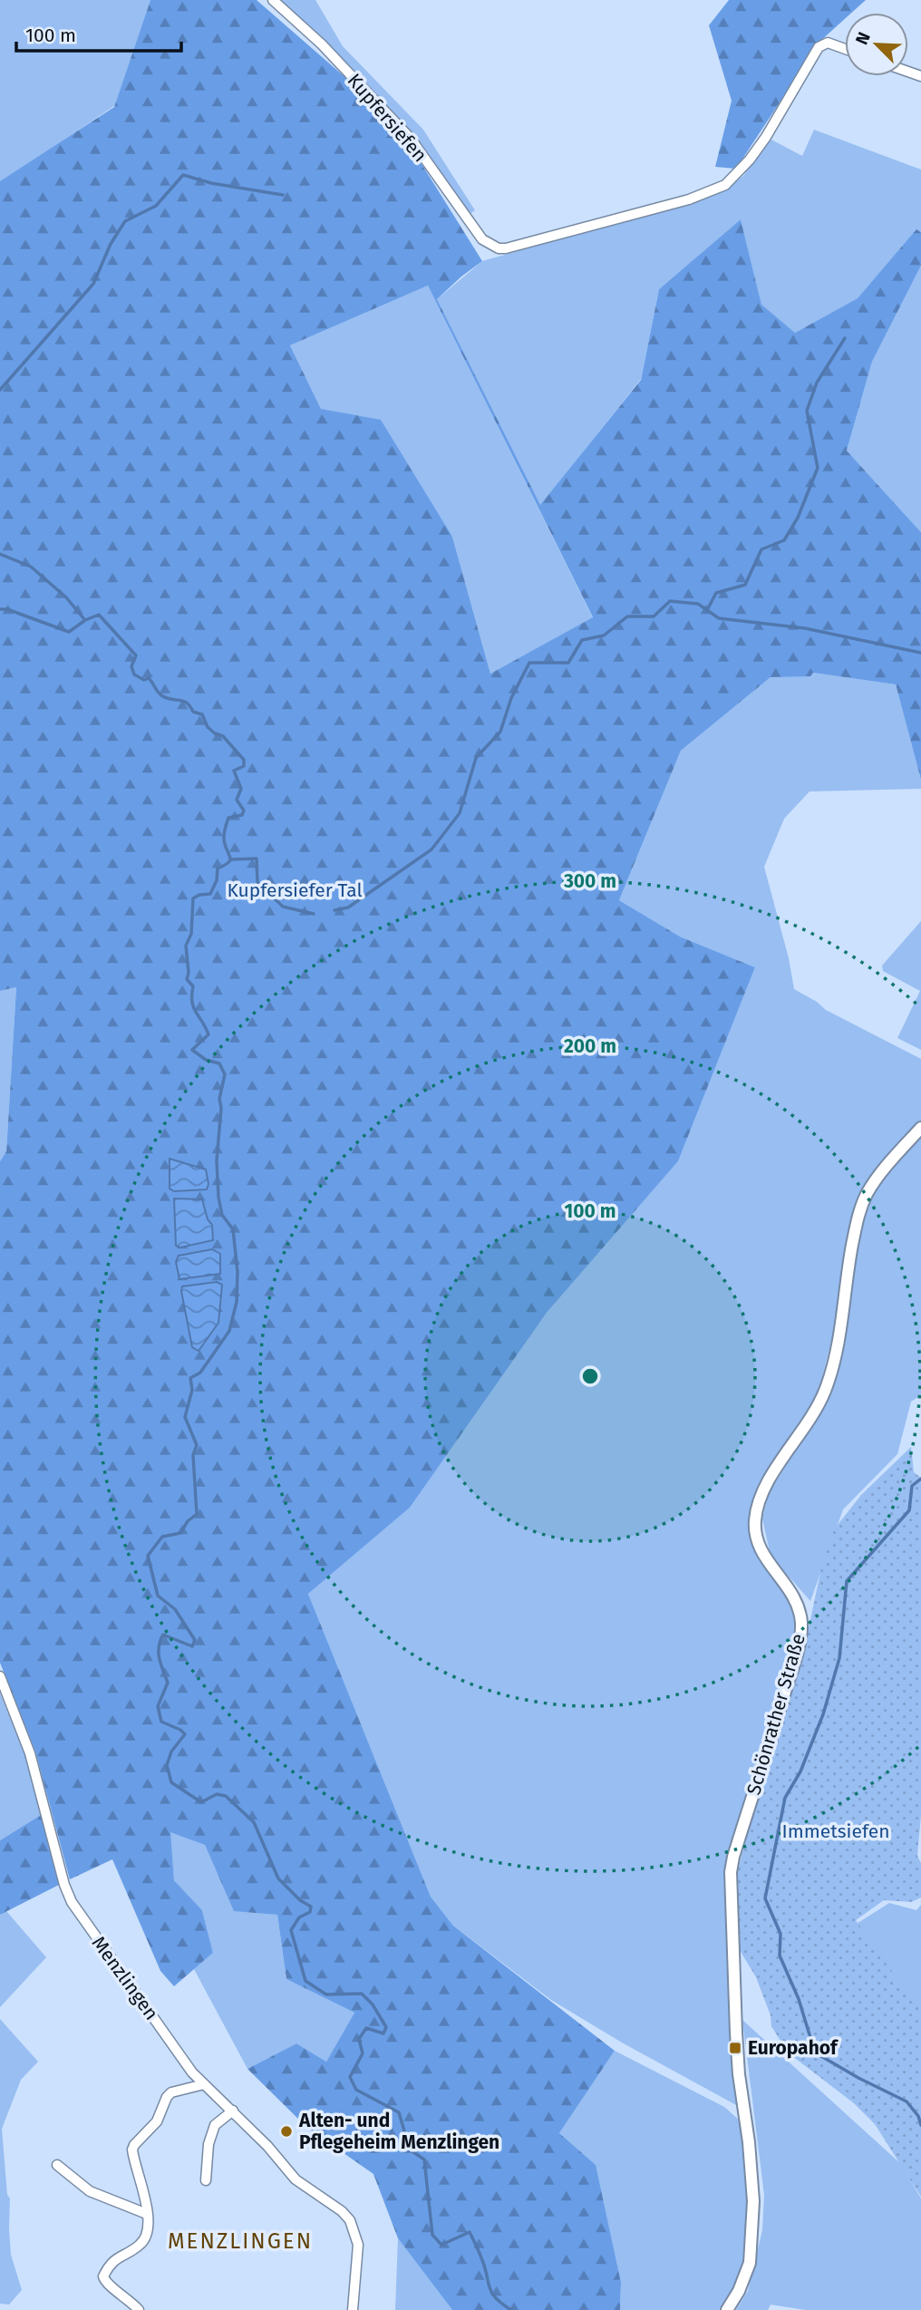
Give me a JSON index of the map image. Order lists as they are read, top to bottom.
{
  "streets": {
    "street": ["Kupfersiefen", "Schönrather Straße", "Menzlingen"]
  },
  "districts": ["MENZLINGEN"],
  "parks": ["Kupfersiefer Tal", "Immetsiefen"],
  "places": {
    "transit": ["Europahof"],
    "other": ["Alten- und Pflegeheim Menzlingen"]
  },
  "scale_bar": "100 m",
  "north": "top left",
  "rings": ["300 m", "200 m", "100 m"]
}
